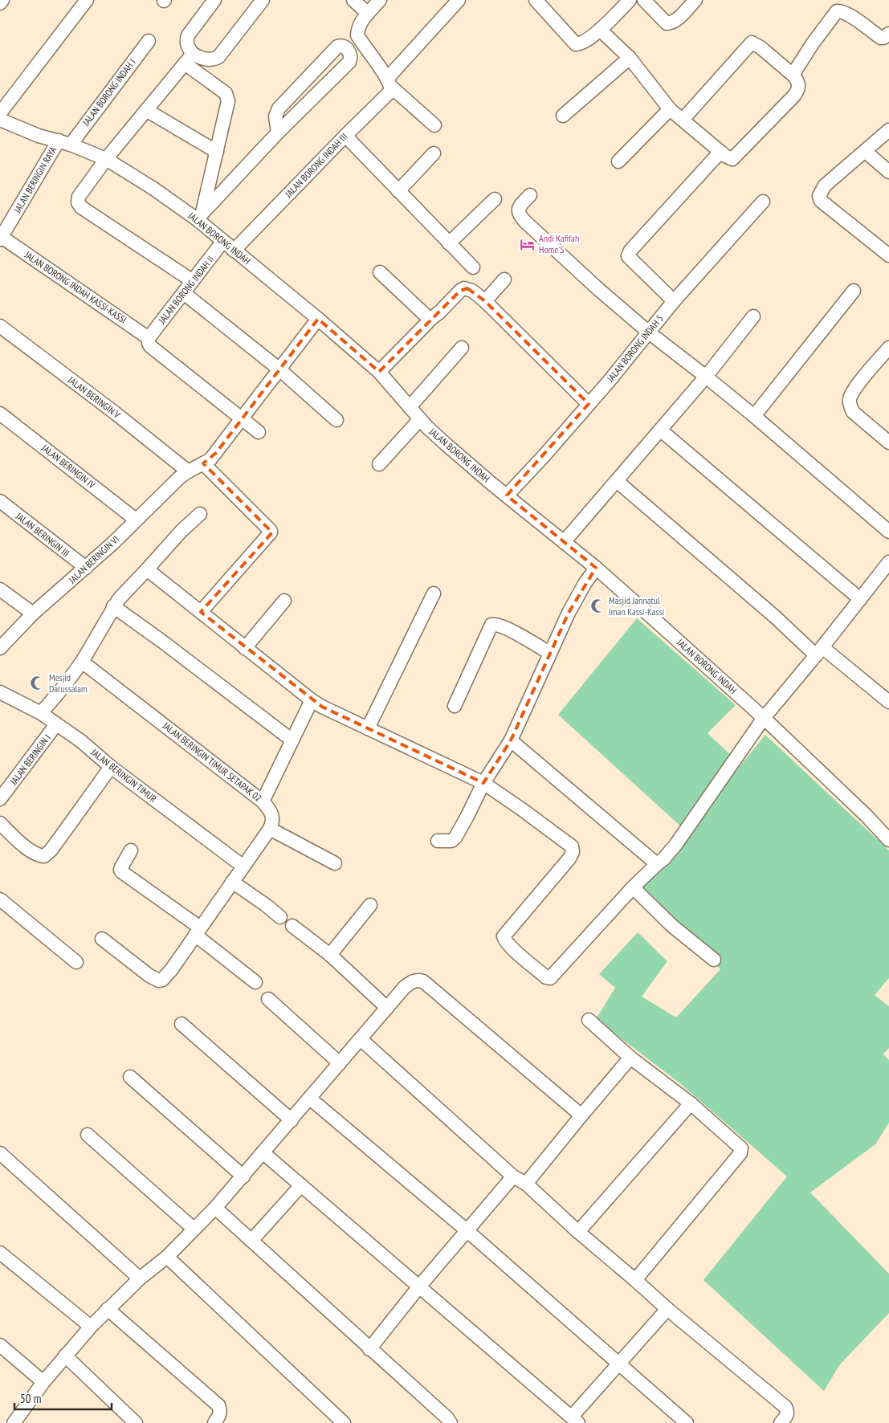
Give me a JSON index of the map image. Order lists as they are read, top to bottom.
{
  "streets": {
    "street": [
      "JALAN BORONG INDAH I",
      "JALAN BORONG INDAH III",
      "JALAN BERINGIN RAYA",
      "JALAN BORONG INDAH",
      "JALAN BORONG INDAH KASSI-KASSI",
      "JALAN BORONG INDAH II",
      "JALAN BORONG INDAH 5",
      "JALAN BERINGIN V",
      "JALAN BERINGIN IV",
      "JALAN BERINGIN III",
      "JALAN BERINGIN VI",
      "JALAN BERINGIN I",
      "JALAN BERINGIN TIMUR SETAPAK 02",
      "JALAN BERINGIN TIMUR"
    ]
  },
  "crossings": [
    ["JALAN BORONG INDAH I", "JALAN BERINGIN RAYA"],
    ["JALAN BORONG INDAH I", "JALAN BORONG INDAH"],
    ["JALAN BORONG INDAH III", "JALAN BORONG INDAH"],
    ["JALAN BERINGIN RAYA", "JALAN BORONG INDAH"],
    ["JALAN BERINGIN RAYA", "JALAN BORONG INDAH KASSI-KASSI"],
    ["JALAN BORONG INDAH", "JALAN BORONG INDAH II"],
    ["JALAN BORONG INDAH", "JALAN BORONG INDAH 5"],
    ["JALAN BORONG INDAH", "JALAN BERINGIN VI"],
    ["JALAN BORONG INDAH KASSI-KASSI", "JALAN BORONG INDAH II"],
    ["JALAN BERINGIN V", "JALAN BERINGIN VI"],
    ["JALAN BERINGIN IV", "JALAN BERINGIN VI"],
    ["JALAN BERINGIN III", "JALAN BERINGIN VI"],
    ["JALAN BERINGIN I", "JALAN BERINGIN TIMUR"]
  ],
  "places": {
    "hotel": ["Andi Kafifah Home'S"],
    "mosque": ["Masjid Jannatul Iman Kassi-Kassi", "Mesjid Darussalam"]
  },
  "scale_bar": "50 m"
}
